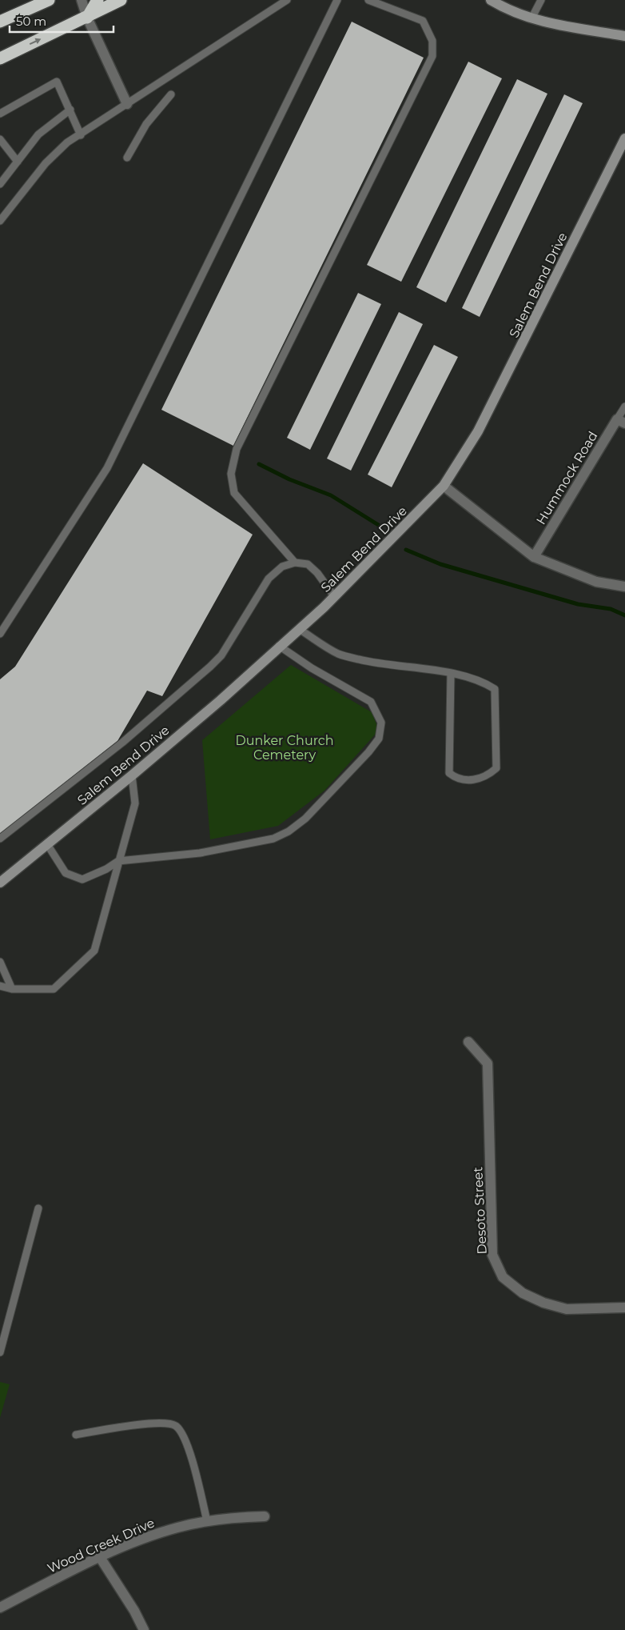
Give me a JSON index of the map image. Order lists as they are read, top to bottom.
{
  "streets": {
    "street": [
      "Salem Bend Drive",
      "Hummock Road",
      "Desoto Street",
      "Wood Creek Drive"
    ]
  },
  "parks": ["Dunker Church Cemetery"],
  "scale_bar": "50 m"
}
